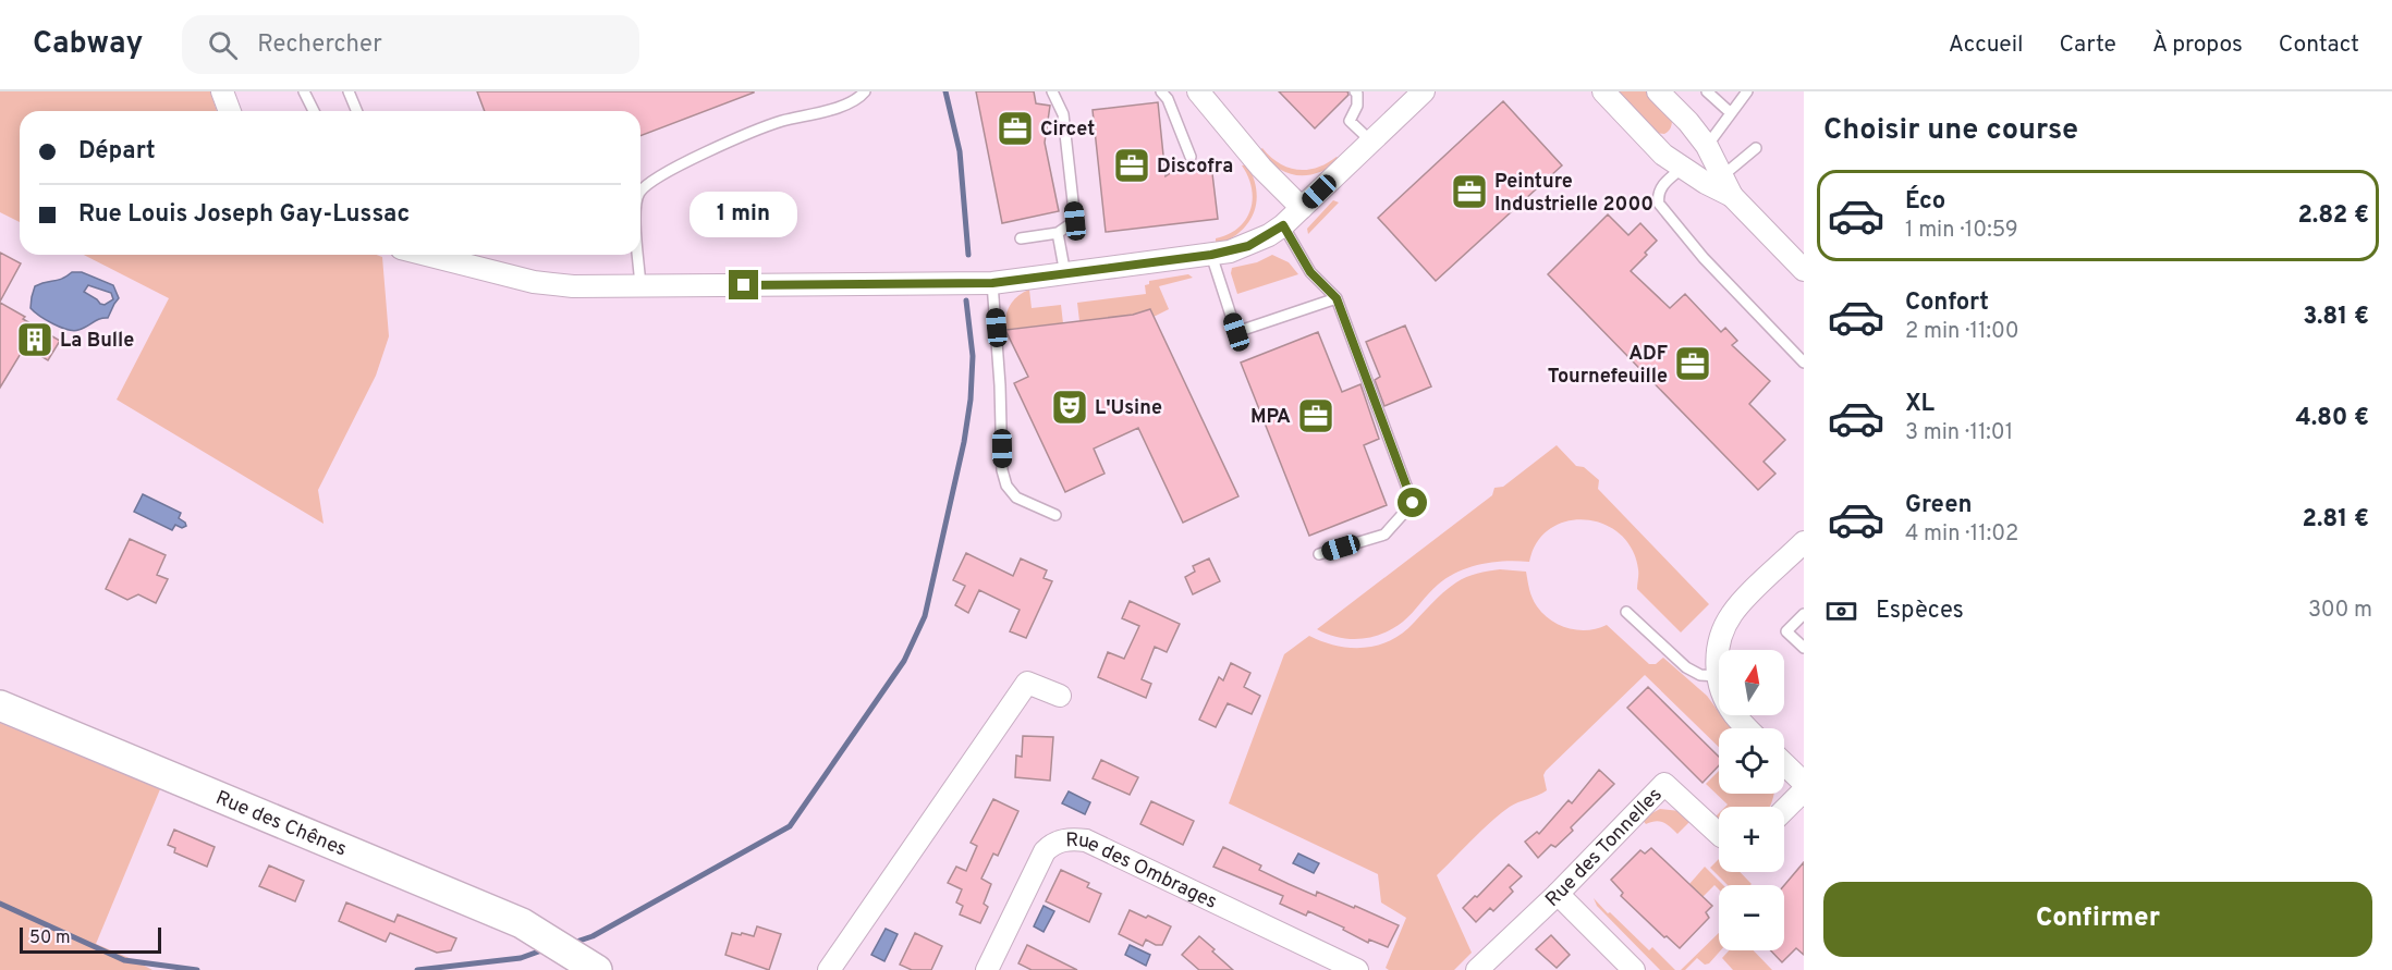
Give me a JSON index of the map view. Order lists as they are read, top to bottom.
{
  "streets": {
    "street": ["Rue des Chênes", "Rue des Tonnelles", "Rue des Ombrages"]
  },
  "places": {
    "office": [
      "Circet",
      "Discofra",
      "Peinture Industrielle 2000",
      "ADF Tournefeuille",
      "MPA"
    ],
    "building": ["La Bulle"],
    "theatre": ["L'Usine"]
  },
  "scale_bar": "50 m",
  "north": "top",
  "page": {
    "header": "Cabway",
    "search": "Rechercher",
    "nav": [
      "Accueil",
      "Carte",
      "À propos",
      "Contact"
    ],
    "heading": "Choisir une course",
    "banner": ["Départ", "Rue Louis Joseph Gay-Lussac"],
    "list": [
      {
        "name": "Éco",
        "note": "1 min · 10:59",
        "value": "2.82 €"
      },
      {
        "name": "Confort",
        "note": "2 min · 11:00",
        "value": "3.81 €"
      },
      {
        "name": "XL",
        "note": "3 min · 11:01",
        "value": "4.80 €"
      },
      {
        "name": "Green",
        "note": "4 min · 11:02",
        "value": "2.81 €"
      }
    ],
    "bubble": "1 min",
    "pay": ["Espèces", "300 m"],
    "map_buttons": ["+", "−"],
    "buttons": "Confirmer",
    "scale": "50 m"
  }
}
